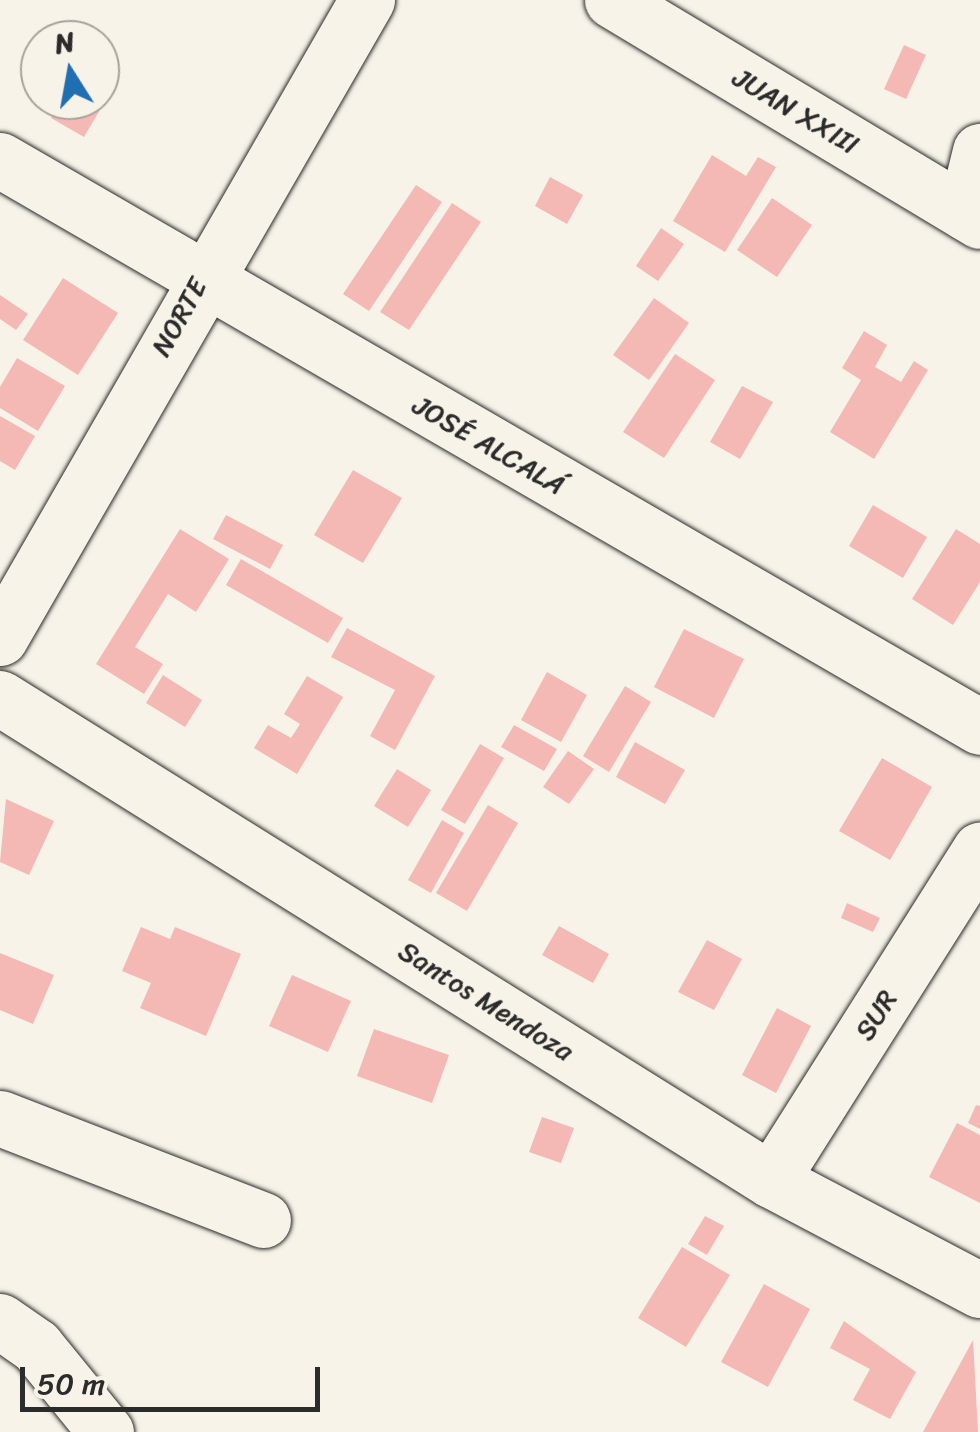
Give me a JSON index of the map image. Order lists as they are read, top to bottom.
{
  "streets": {
    "street": [
      "JUAN XXIII",
      "NORTE",
      "JOSÉ ALCALÁ",
      "Santos Mendoza",
      "SUR"
    ]
  },
  "crossings": [
    ["NORTE", "JOSÉ ALCALÁ"],
    ["Santos Mendoza", "SUR"]
  ],
  "scale_bar": "50 m",
  "north": "top"
}
